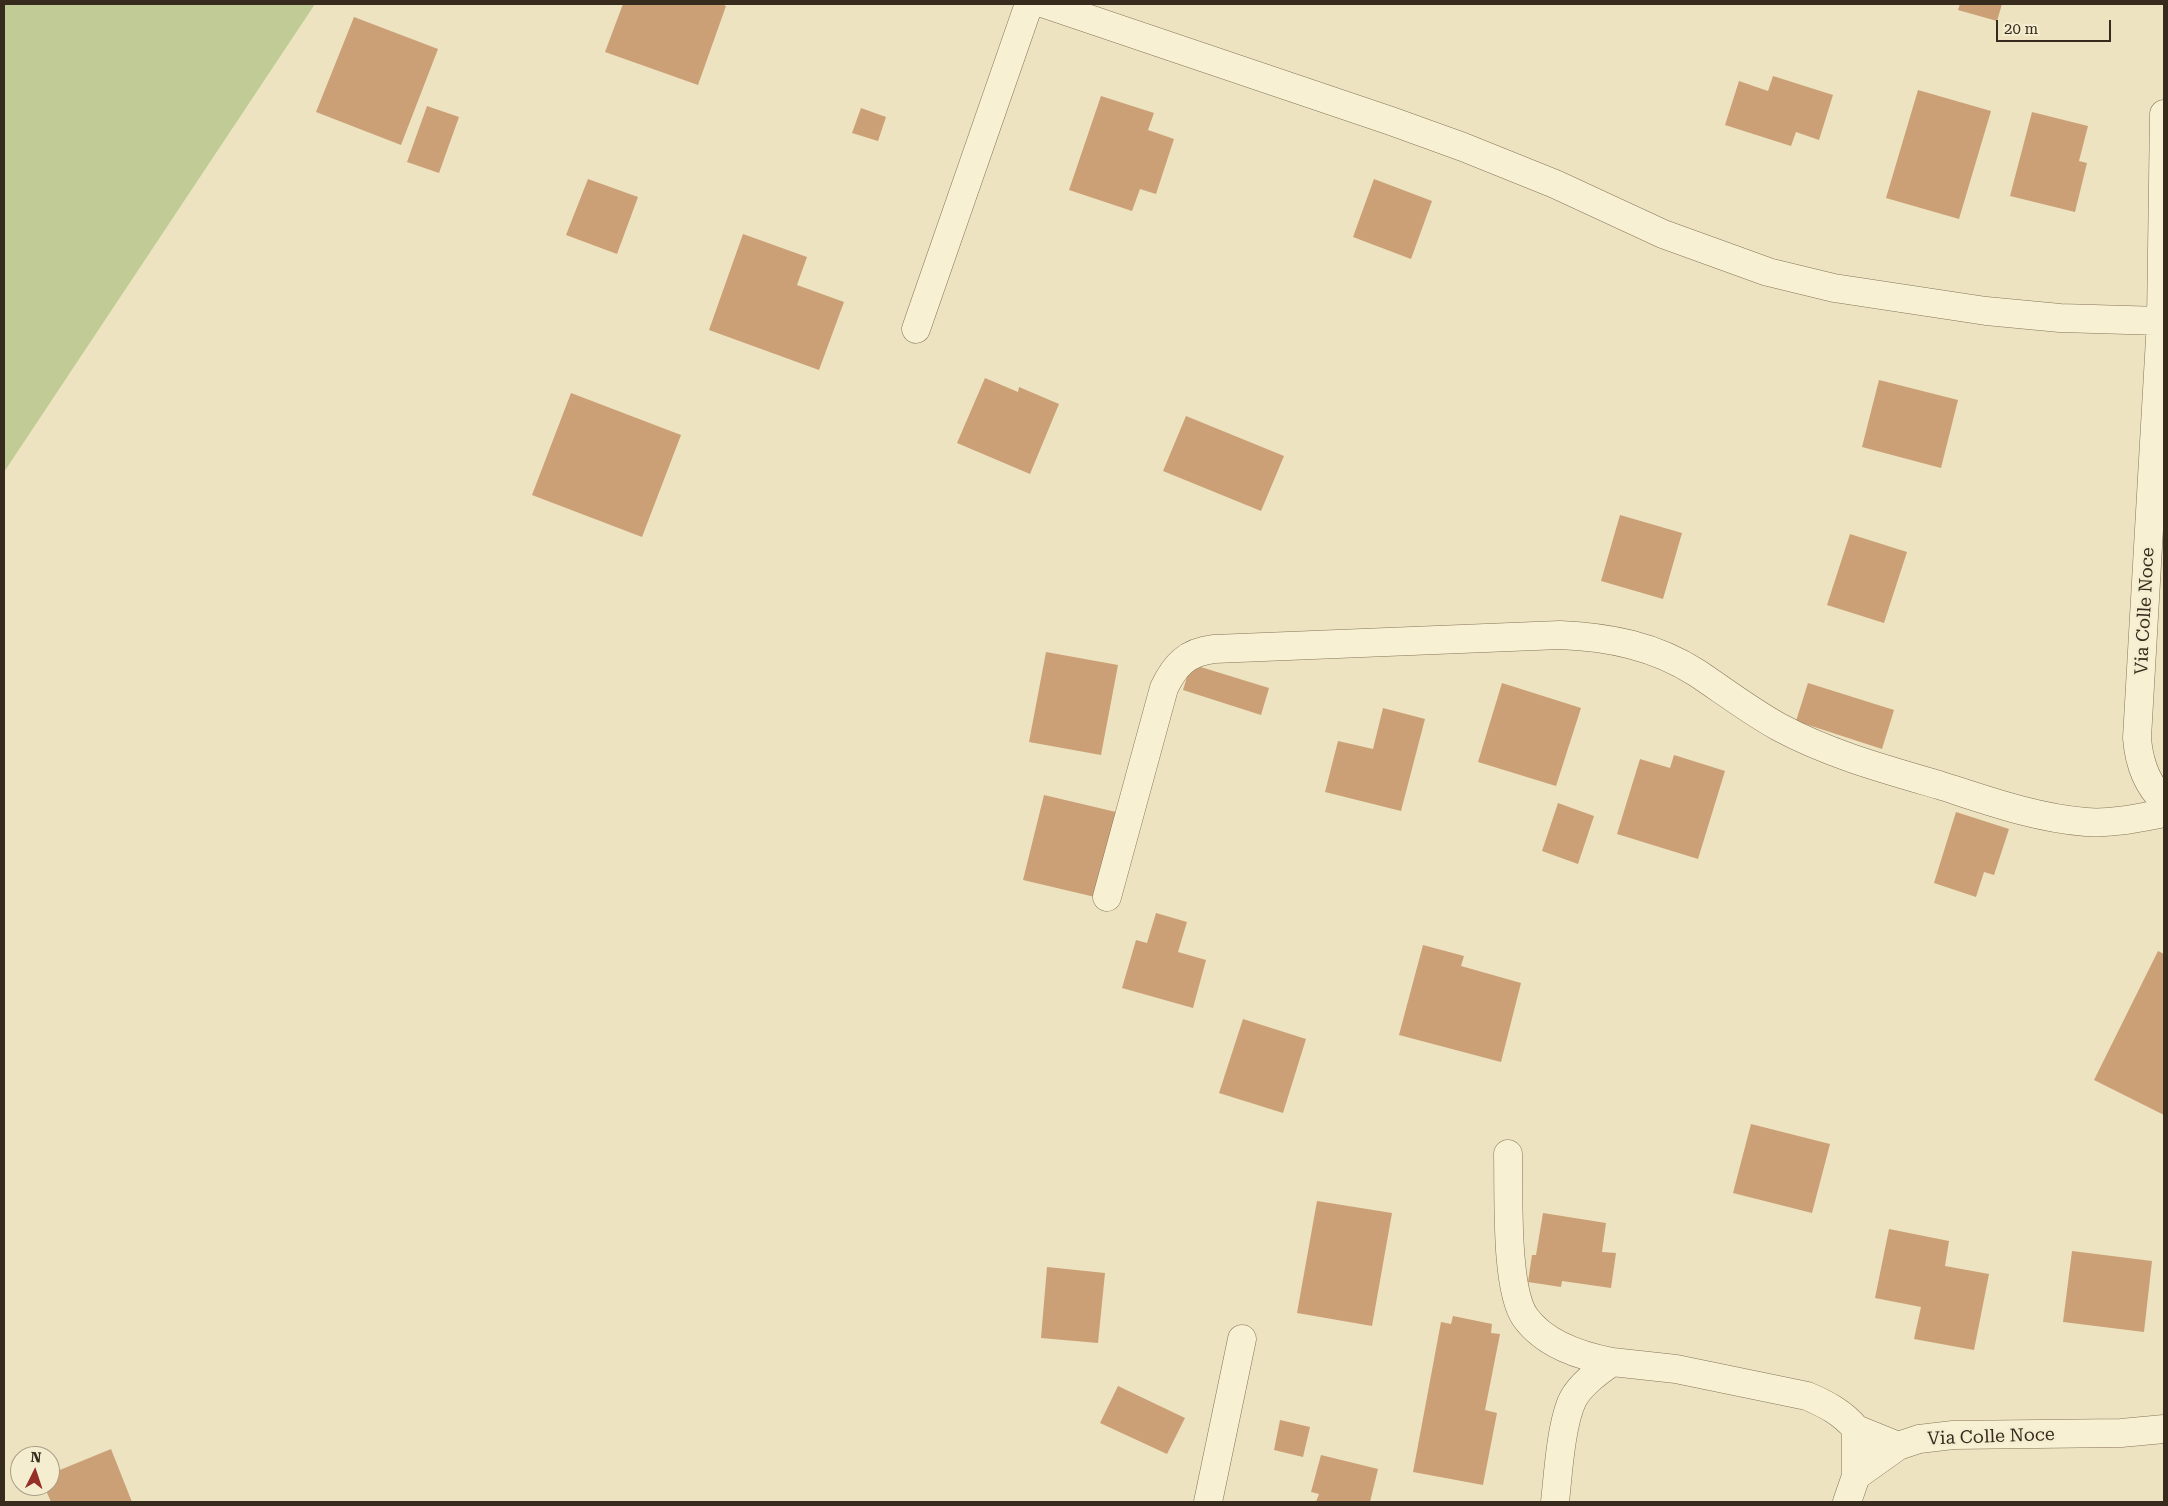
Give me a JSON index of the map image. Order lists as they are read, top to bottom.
{
  "streets": {
    "street": ["Via Colle Noce"]
  },
  "scale_bar": "20 m",
  "north": "top"
}
